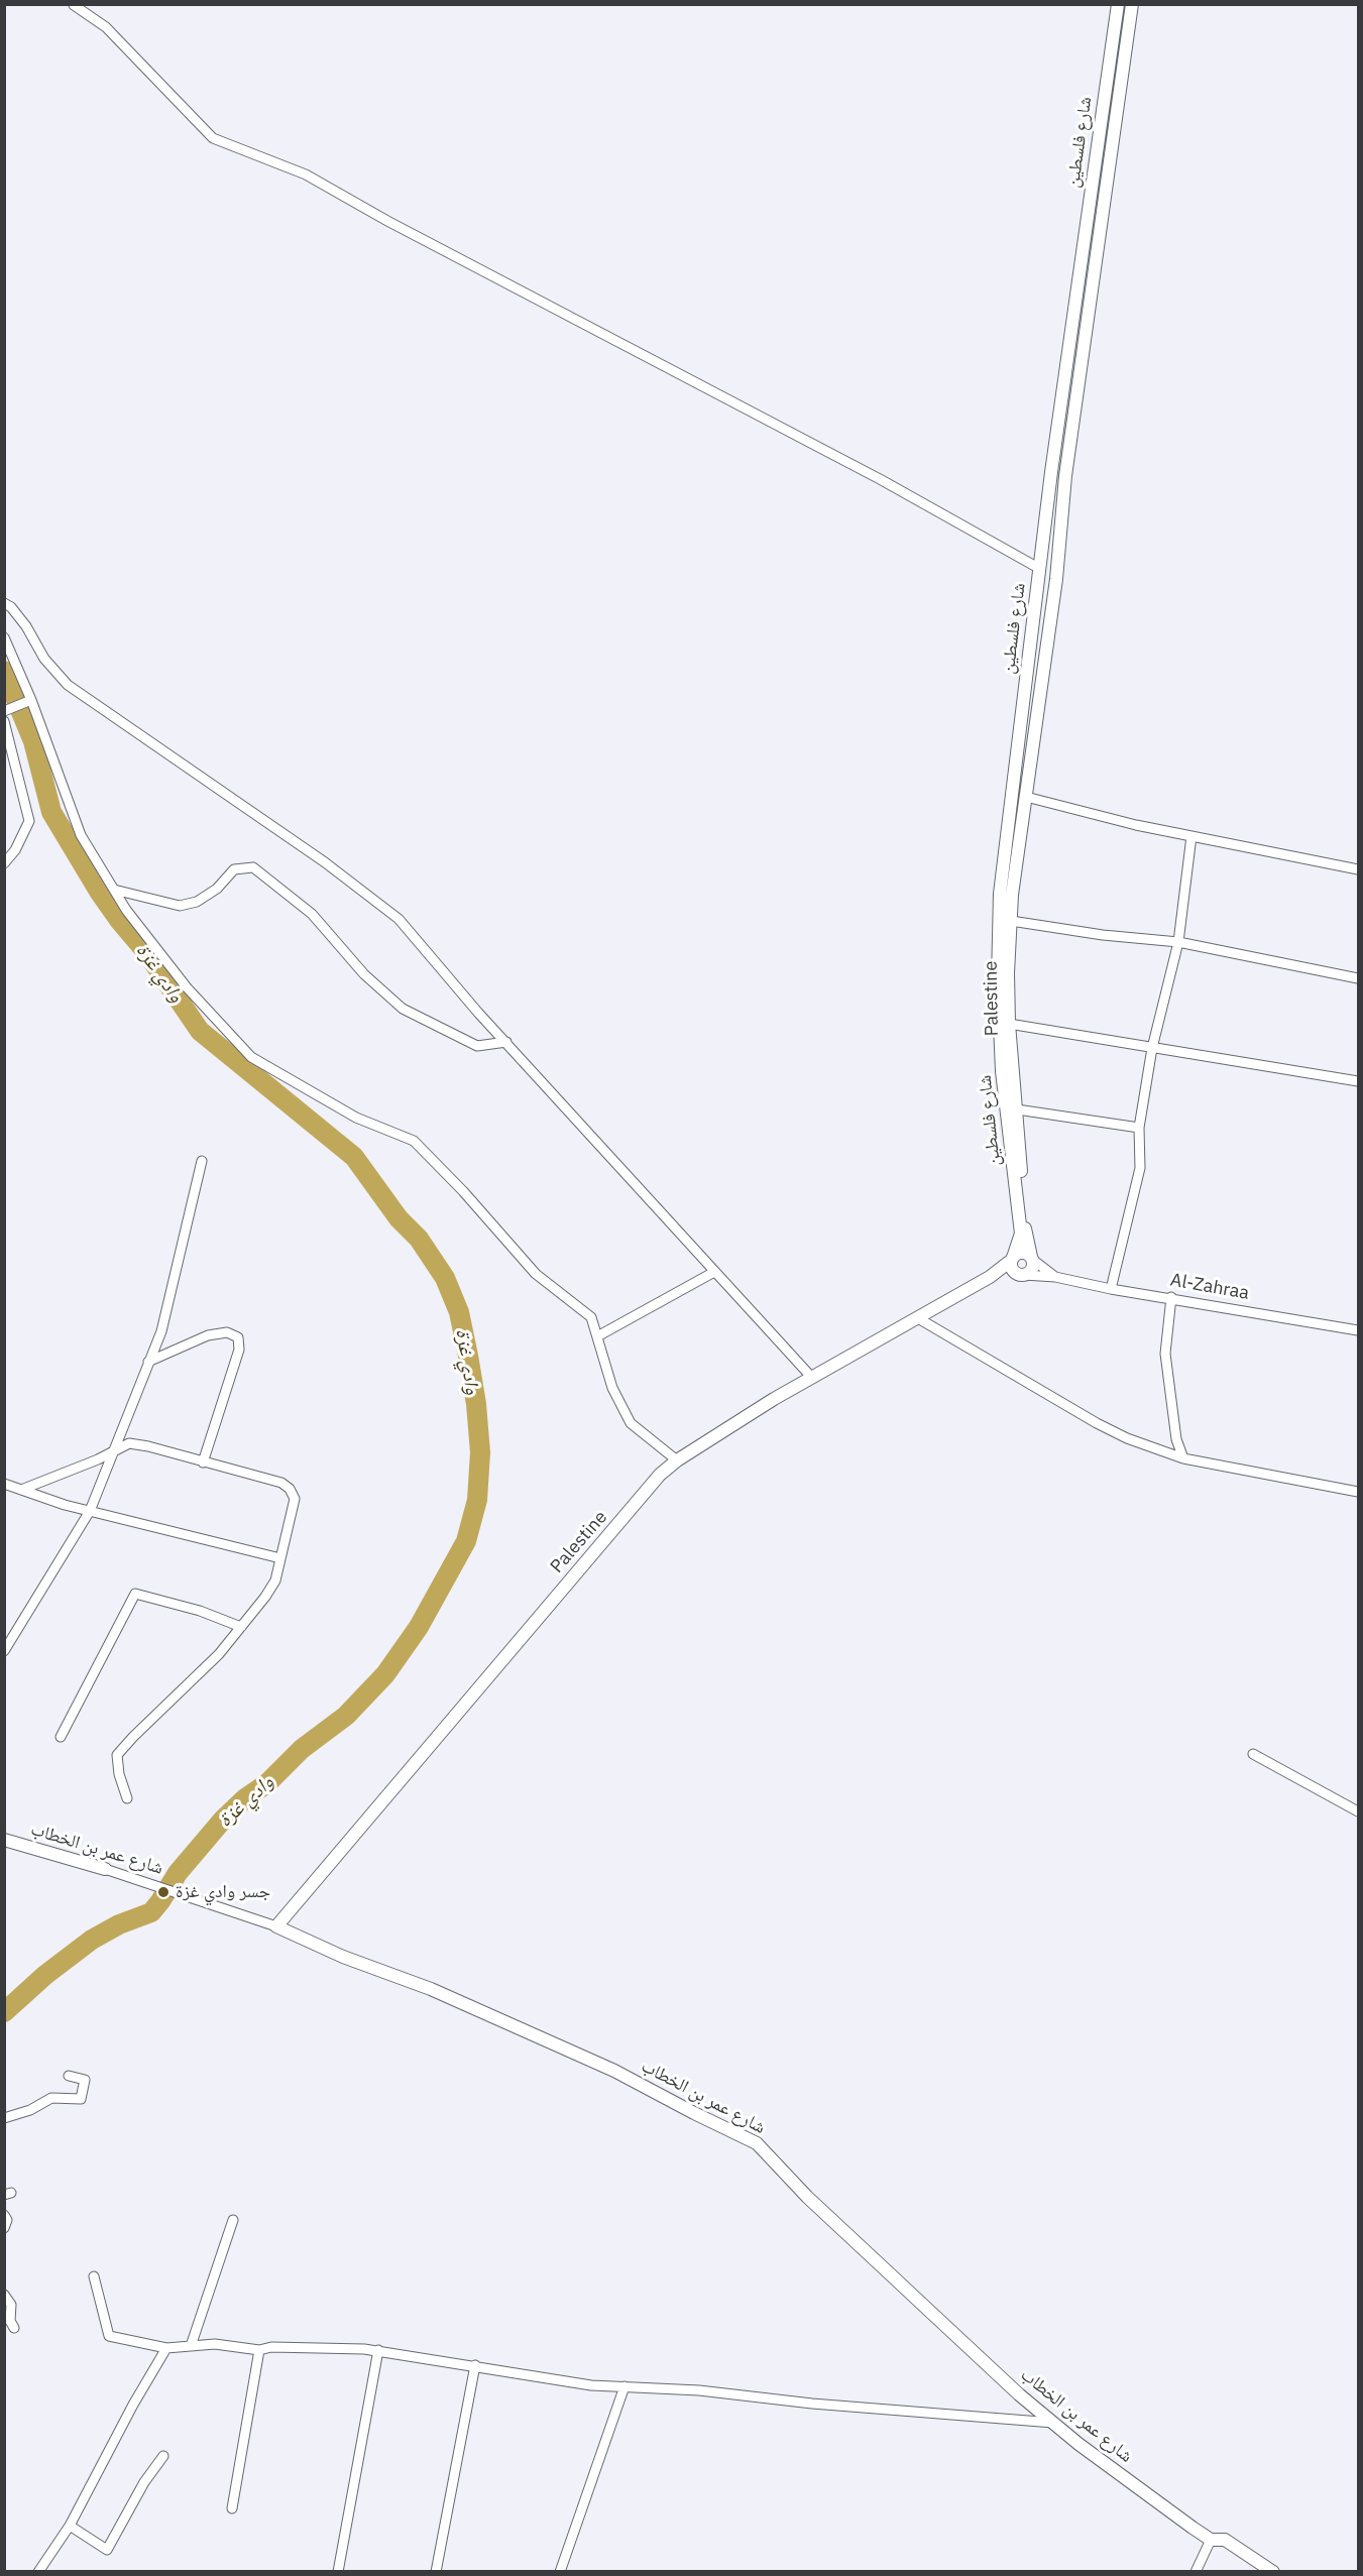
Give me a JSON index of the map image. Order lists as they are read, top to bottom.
{
  "streets": {
    "street": [
      "شارع فلسطين",
      "Palestine",
      "Al-Zahraa",
      "شارع عمر بن الخطاب"
    ]
  },
  "crossings": [
    ["شارع فلسطين", "Palestine"],
    ["شارع فلسطين", "Al-Zahraa"],
    ["Palestine", "Al-Zahraa"],
    ["Palestine", "شارع عمر بن الخطاب"]
  ],
  "water": ["وادي غزة"],
  "places": ["جسر وادي غزة"]
}
